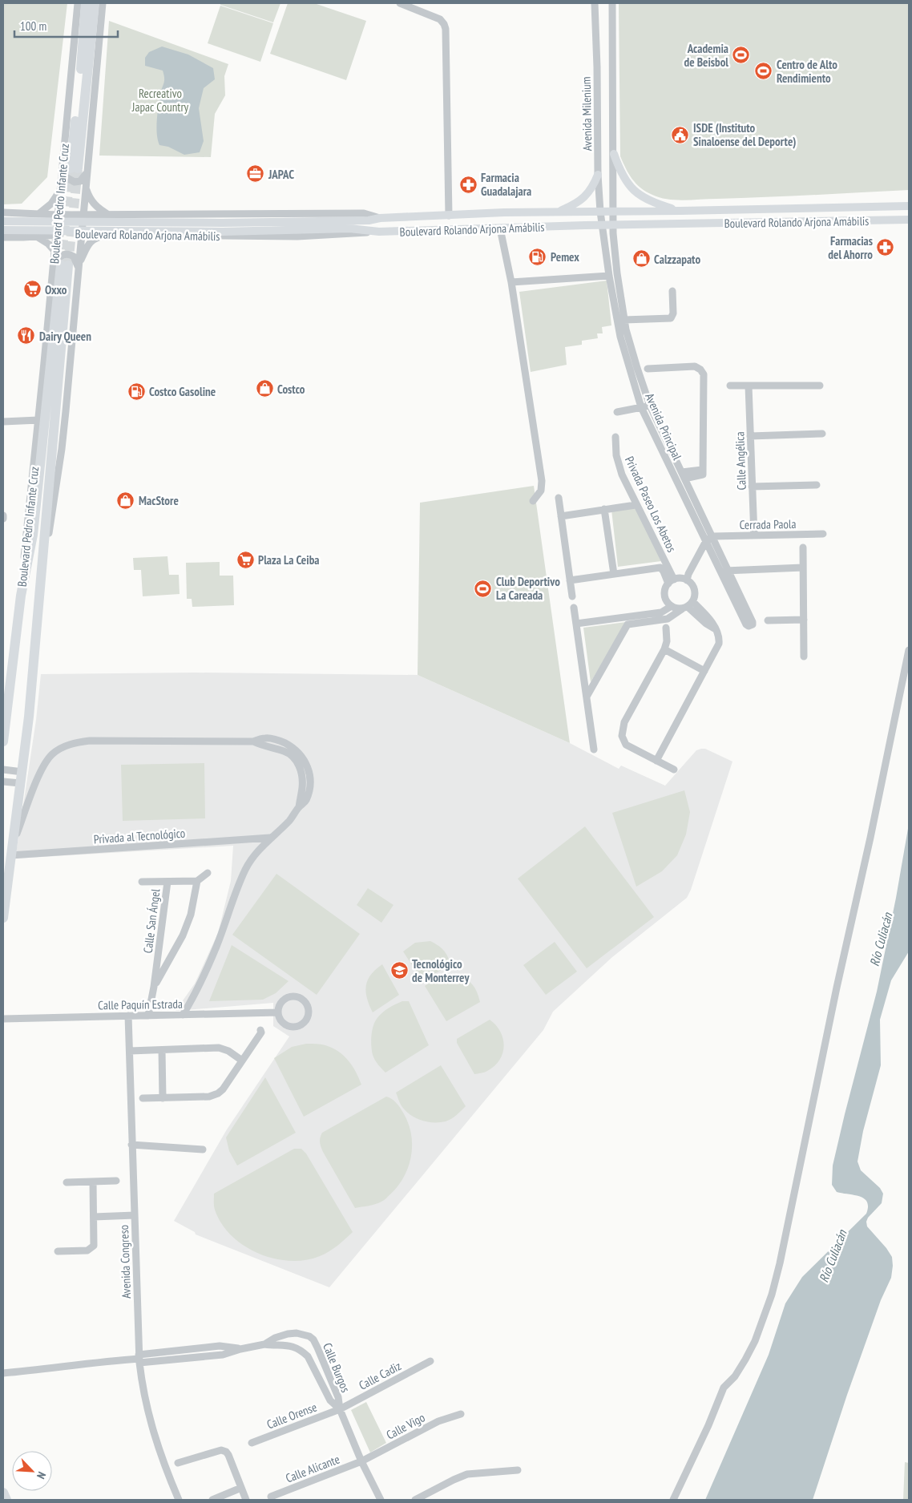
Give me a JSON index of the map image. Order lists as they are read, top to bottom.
{
  "streets": {
    "highway": ["Boulevard Pedro Infante Cruz"],
    "main road": ["Boulevard Rolando Arjona Amábilis"],
    "street": [
      "Avenida Milenium",
      "Avenida Principal",
      "Calle Angélica",
      "Privada Paseo Los Abetos",
      "Cerrada Paola",
      "Privada al Tecnológico",
      "Calle San Ángel",
      "Calle Paquín Estrada",
      "Avenida Congreso",
      "Calle Burgos",
      "Calle Cadiz",
      "Calle Orense",
      "Calle Vigo",
      "Calle Alicante"
    ]
  },
  "crossings": [
    ["Avenida Milenium", "Boulevard Rolando Arjona Amábilis"],
    ["Avenida Milenium", "Avenida Principal"],
    ["Boulevard Pedro Infante Cruz", "Boulevard Rolando Arjona Amábilis"],
    ["Boulevard Pedro Infante Cruz", "Privada al Tecnológico"],
    ["Boulevard Rolando Arjona Amábilis", "Avenida Principal"],
    ["Avenida Principal", "Cerrada Paola"],
    ["Calle Angélica", "Cerrada Paola"],
    ["Calle San Ángel", "Calle Paquín Estrada"],
    ["Calle Paquín Estrada", "Avenida Congreso"],
    ["Avenida Congreso", "Calle Burgos"],
    ["Calle Burgos", "Calle Cadiz"],
    ["Calle Burgos", "Calle Orense"],
    ["Calle Burgos", "Calle Vigo"],
    ["Calle Burgos", "Calle Alicante"],
    ["Calle Cadiz", "Calle Orense"],
    ["Calle Vigo", "Calle Alicante"]
  ],
  "water": ["Río Culiacán"],
  "parks": ["Recreativo Japac Country"],
  "places": {
    "sports": ["Academia de Beisbol", "Centro de Alto Rendimiento", "Club Deportivo La Careada"],
    "public building": ["ISDE (Instituto Sinaloense del Deporte)"],
    "office": ["JAPAC"],
    "pharmacy": ["Farmacia Guadalajara", "Farmacias del Ahorro"],
    "fuel station": ["Pemex", "Costco Gasoline"],
    "shop": ["Calzzapato", "Costco", "MacStore"],
    "supermarket": ["Oxxo", "Plaza La Ceiba"],
    "restaurant": ["Dairy Queen"],
    "school or university": ["Tecnológico de Monterrey"]
  },
  "scale_bar": "100 m",
  "north": "bottom right"
}
